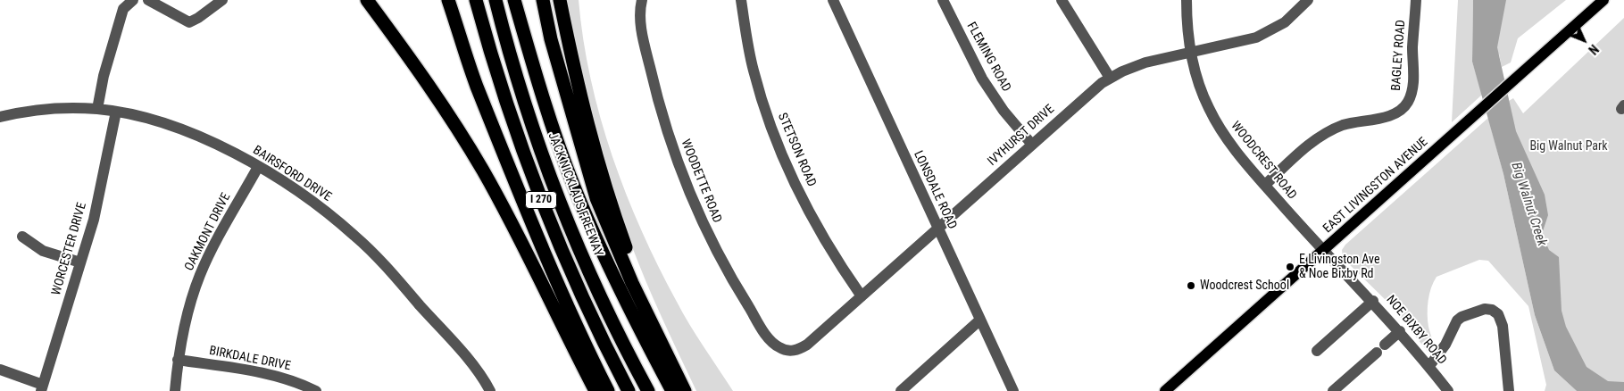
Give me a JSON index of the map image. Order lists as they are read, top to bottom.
{
  "streets": {
    "highway": ["JACK NICKLAUS FREEWAY", "I 270"],
    "main road": ["EAST LIVINGSTON AVENUE"],
    "street": [
      "BAGLEY ROAD",
      "FLEMING ROAD",
      "IVYHURST DRIVE",
      "STETSON ROAD",
      "WOODCREST ROAD",
      "BAIRSFORD DRIVE",
      "WOODETTE ROAD",
      "LONSDALE ROAD",
      "OAKMONT DRIVE",
      "WORCESTER DRIVE",
      "NOE BIXBY ROAD",
      "BIRKDALE DRIVE"
    ]
  },
  "crossings": [
    ["BAGLEY ROAD", "WOODCREST ROAD"],
    ["FLEMING ROAD", "IVYHURST DRIVE"],
    ["IVYHURST DRIVE", "STETSON ROAD"],
    ["IVYHURST DRIVE", "WOODCREST ROAD"],
    ["IVYHURST DRIVE", "WOODETTE ROAD"],
    ["IVYHURST DRIVE", "LONSDALE ROAD"],
    ["WOODCREST ROAD", "EAST LIVINGSTON AVENUE"],
    ["WOODCREST ROAD", "NOE BIXBY ROAD"],
    ["BAIRSFORD DRIVE", "OAKMONT DRIVE"],
    ["BAIRSFORD DRIVE", "WORCESTER DRIVE"],
    ["EAST LIVINGSTON AVENUE", "NOE BIXBY ROAD"],
    ["OAKMONT DRIVE", "BIRKDALE DRIVE"]
  ],
  "water": ["Big Walnut Creek"],
  "parks": ["Big Walnut Park"],
  "places": ["E Livingston Ave & Noe Bixby Rd", "Woodcrest School"],
  "north": "bottom right"
}
